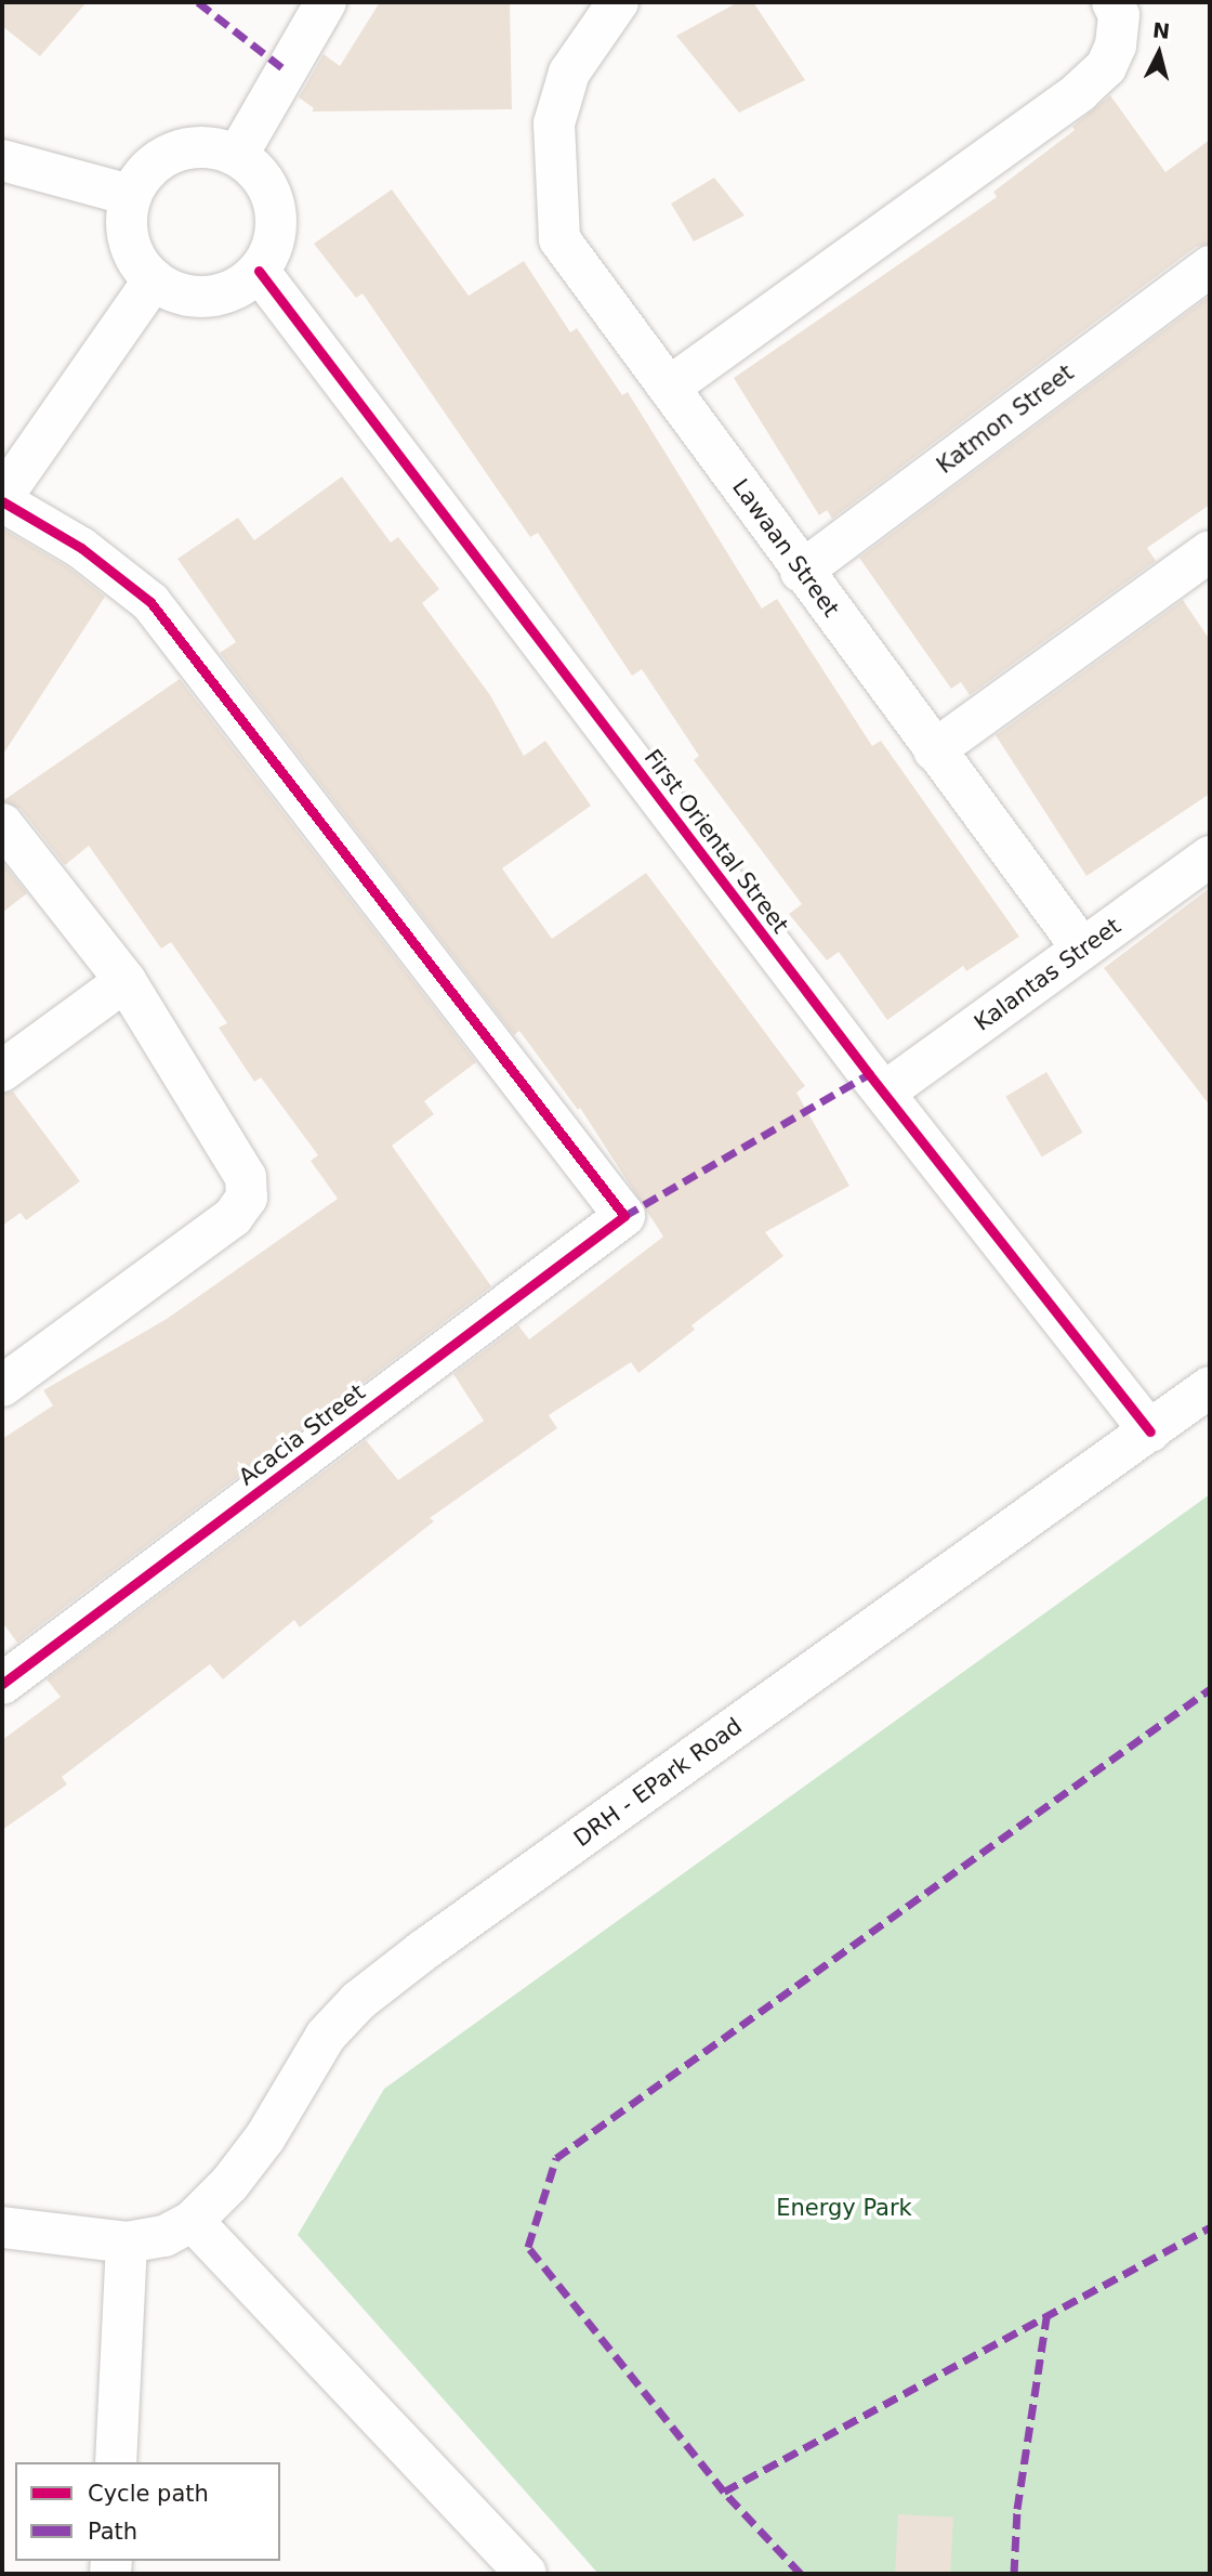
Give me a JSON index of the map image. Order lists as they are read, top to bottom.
{
  "streets": {
    "street": [
      "Katmon Street",
      "Lawaan Street",
      "First Oriental Street",
      "Kalantas Street",
      "Acacia Street",
      "DRH - EPark Road"
    ]
  },
  "crossings": [
    ["Katmon Street", "Lawaan Street"],
    ["Lawaan Street", "Kalantas Street"],
    ["First Oriental Street", "Kalantas Street"],
    ["First Oriental Street", "DRH - EPark Road"]
  ],
  "parks": ["Energy Park"],
  "legend": ["Cycle path", "Path"],
  "north": "top"
}
